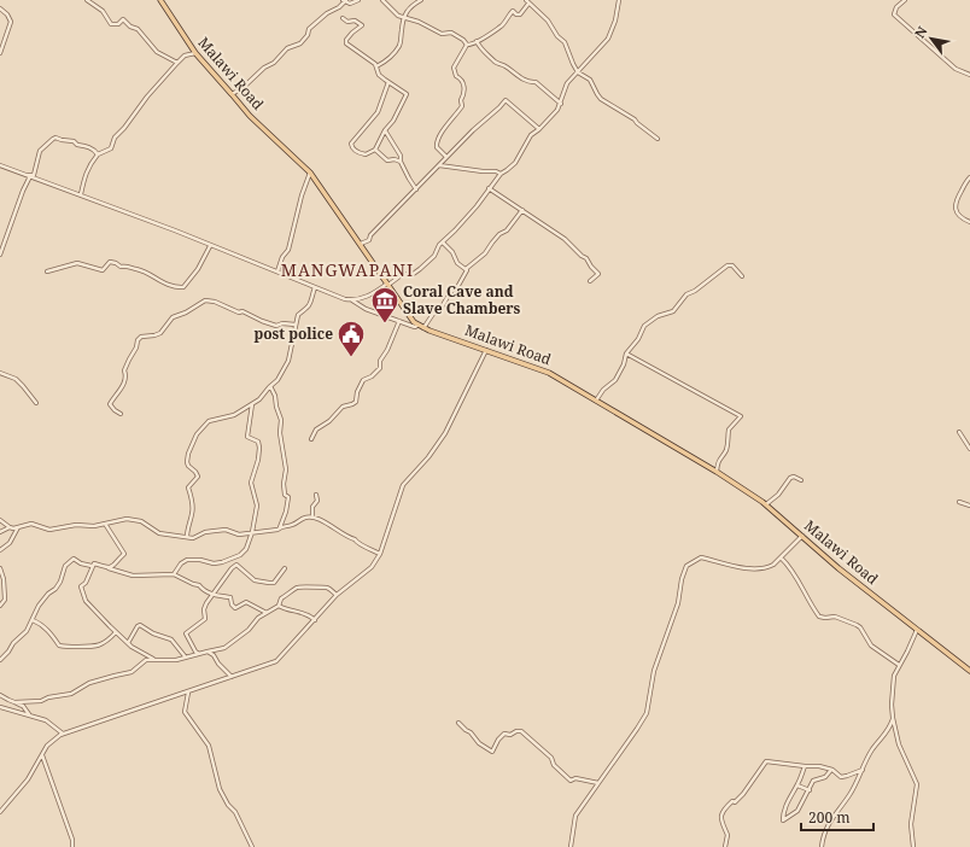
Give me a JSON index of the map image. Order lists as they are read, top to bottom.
{
  "streets": {
    "main road": ["Malawi Road"]
  },
  "districts": ["MANGWAPANI"],
  "places": {
    "museum": ["Coral Cave and Slave Chambers"],
    "public building": ["post police"]
  },
  "scale_bar": "200 m",
  "north": "top left"
}
